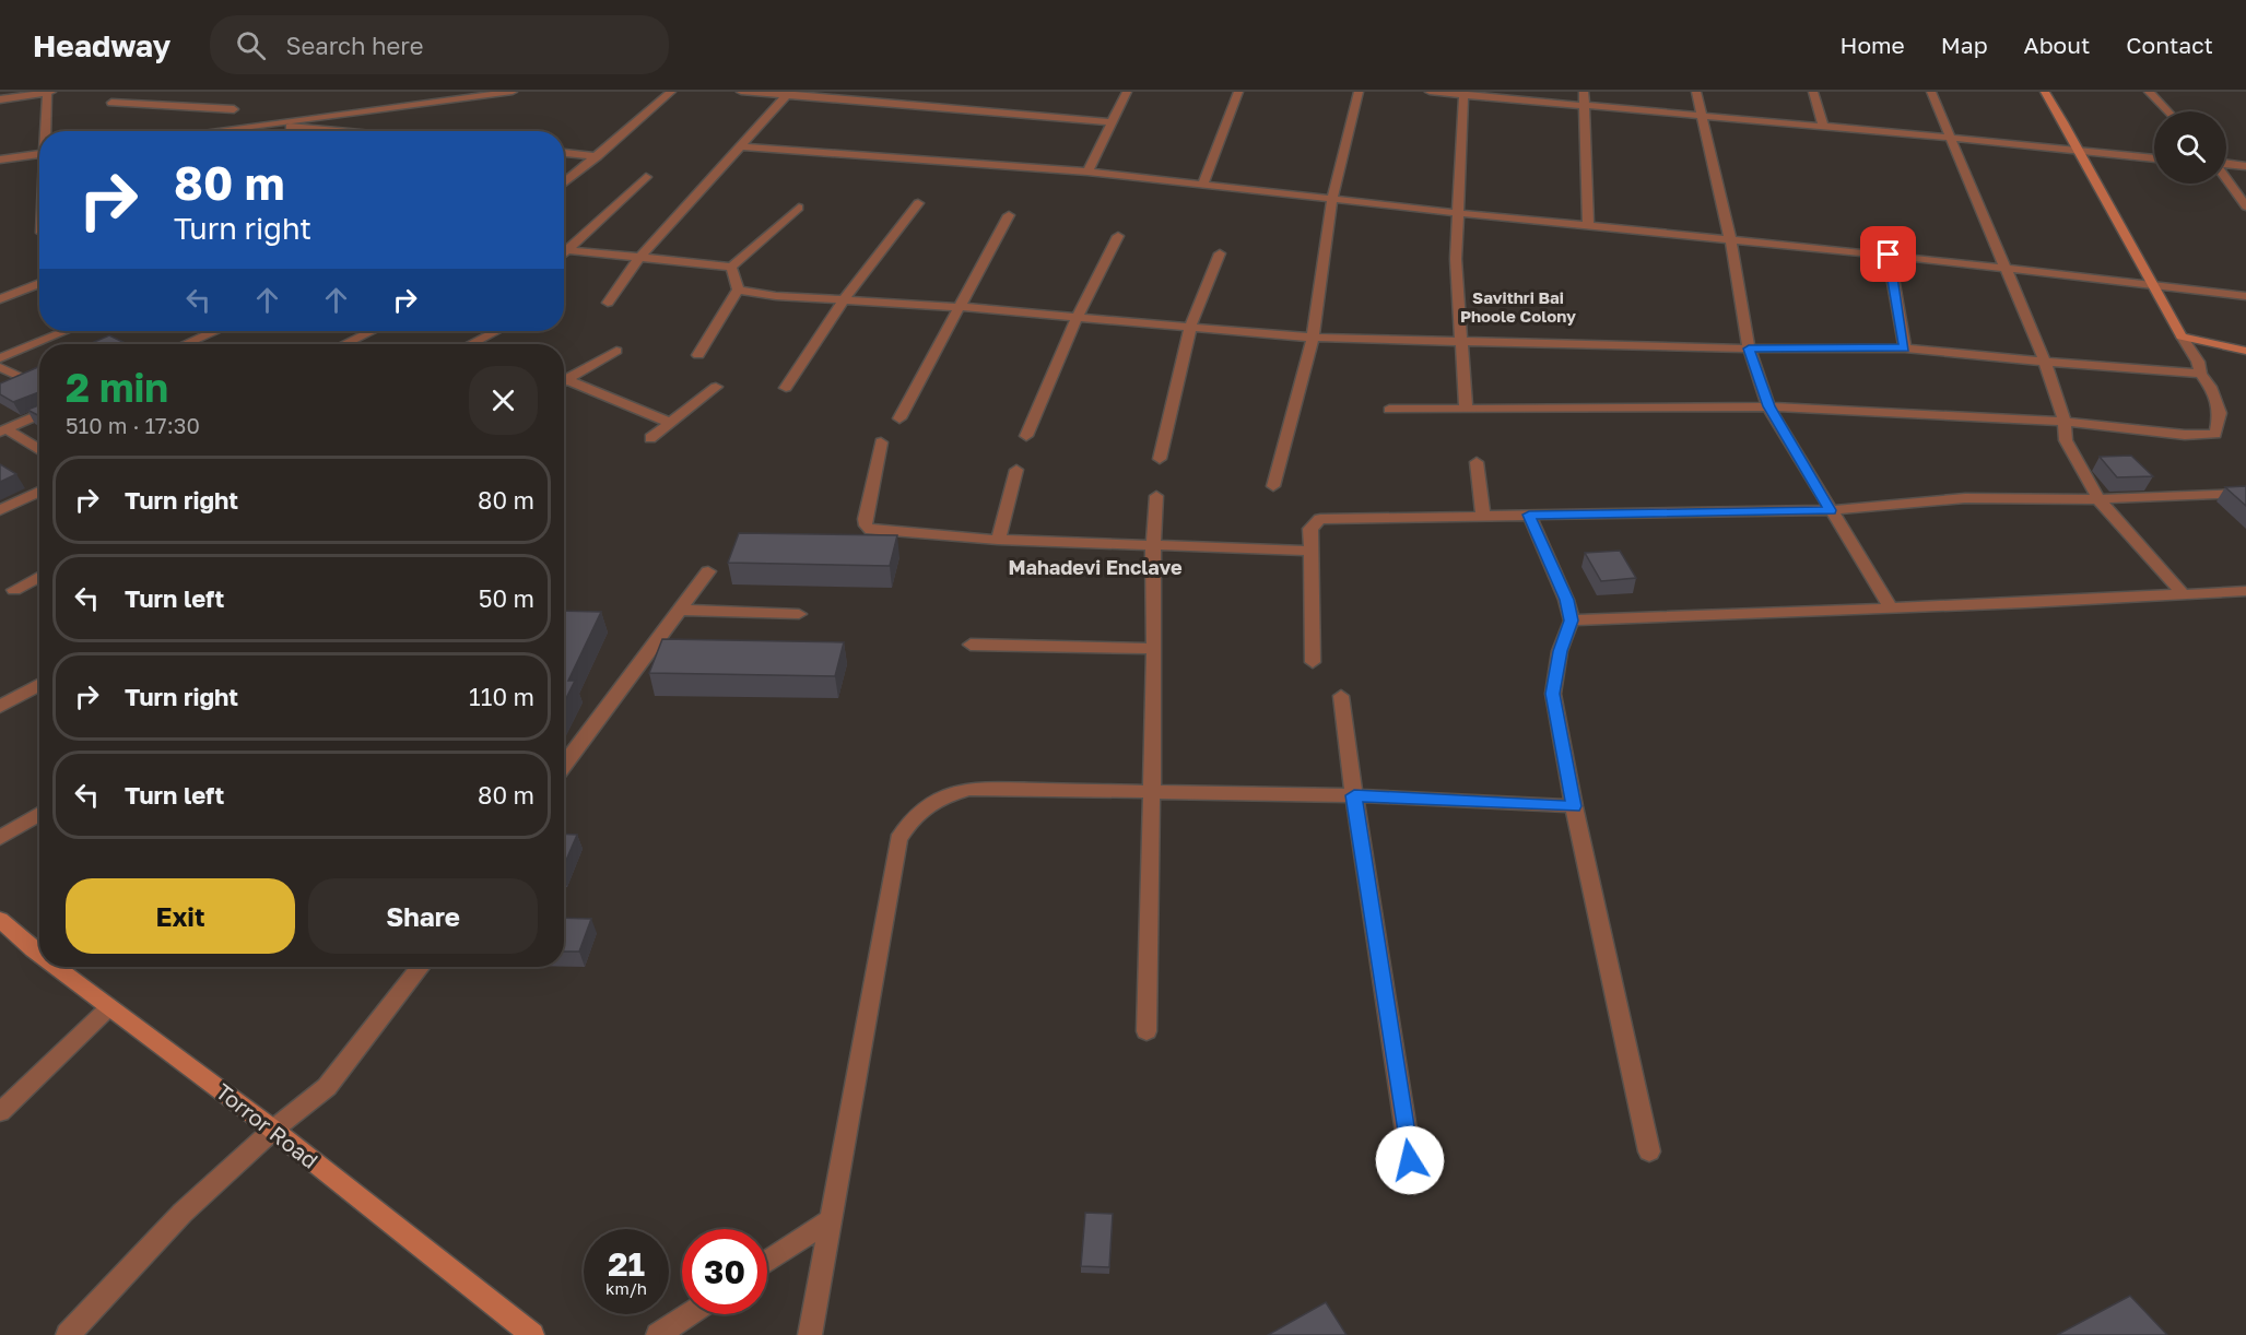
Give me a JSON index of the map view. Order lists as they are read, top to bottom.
{
  "streets": {
    "street": ["Torror Road"]
  },
  "districts": ["Savithri Bai Phoole Colony", "Mahadevi Enclave"],
  "page": {
    "header": "Headway",
    "search": "Search here",
    "nav": [
      "Home",
      "Map",
      "About",
      "Contact"
    ],
    "turn": ["80 m", "Turn right"],
    "heading": ["2 min", "510 m · 17:30"],
    "list": [
      {
        "name": "Turn right",
        "value": "80 m"
      },
      {
        "name": "Turn left",
        "value": "50 m"
      },
      {
        "name": "Turn right",
        "value": "110 m"
      },
      {
        "name": "Turn left",
        "value": "80 m"
      }
    ],
    "buttons": ["Exit", "Share"],
    "speed": "21 km/h",
    "limit": "30"
  }
}
